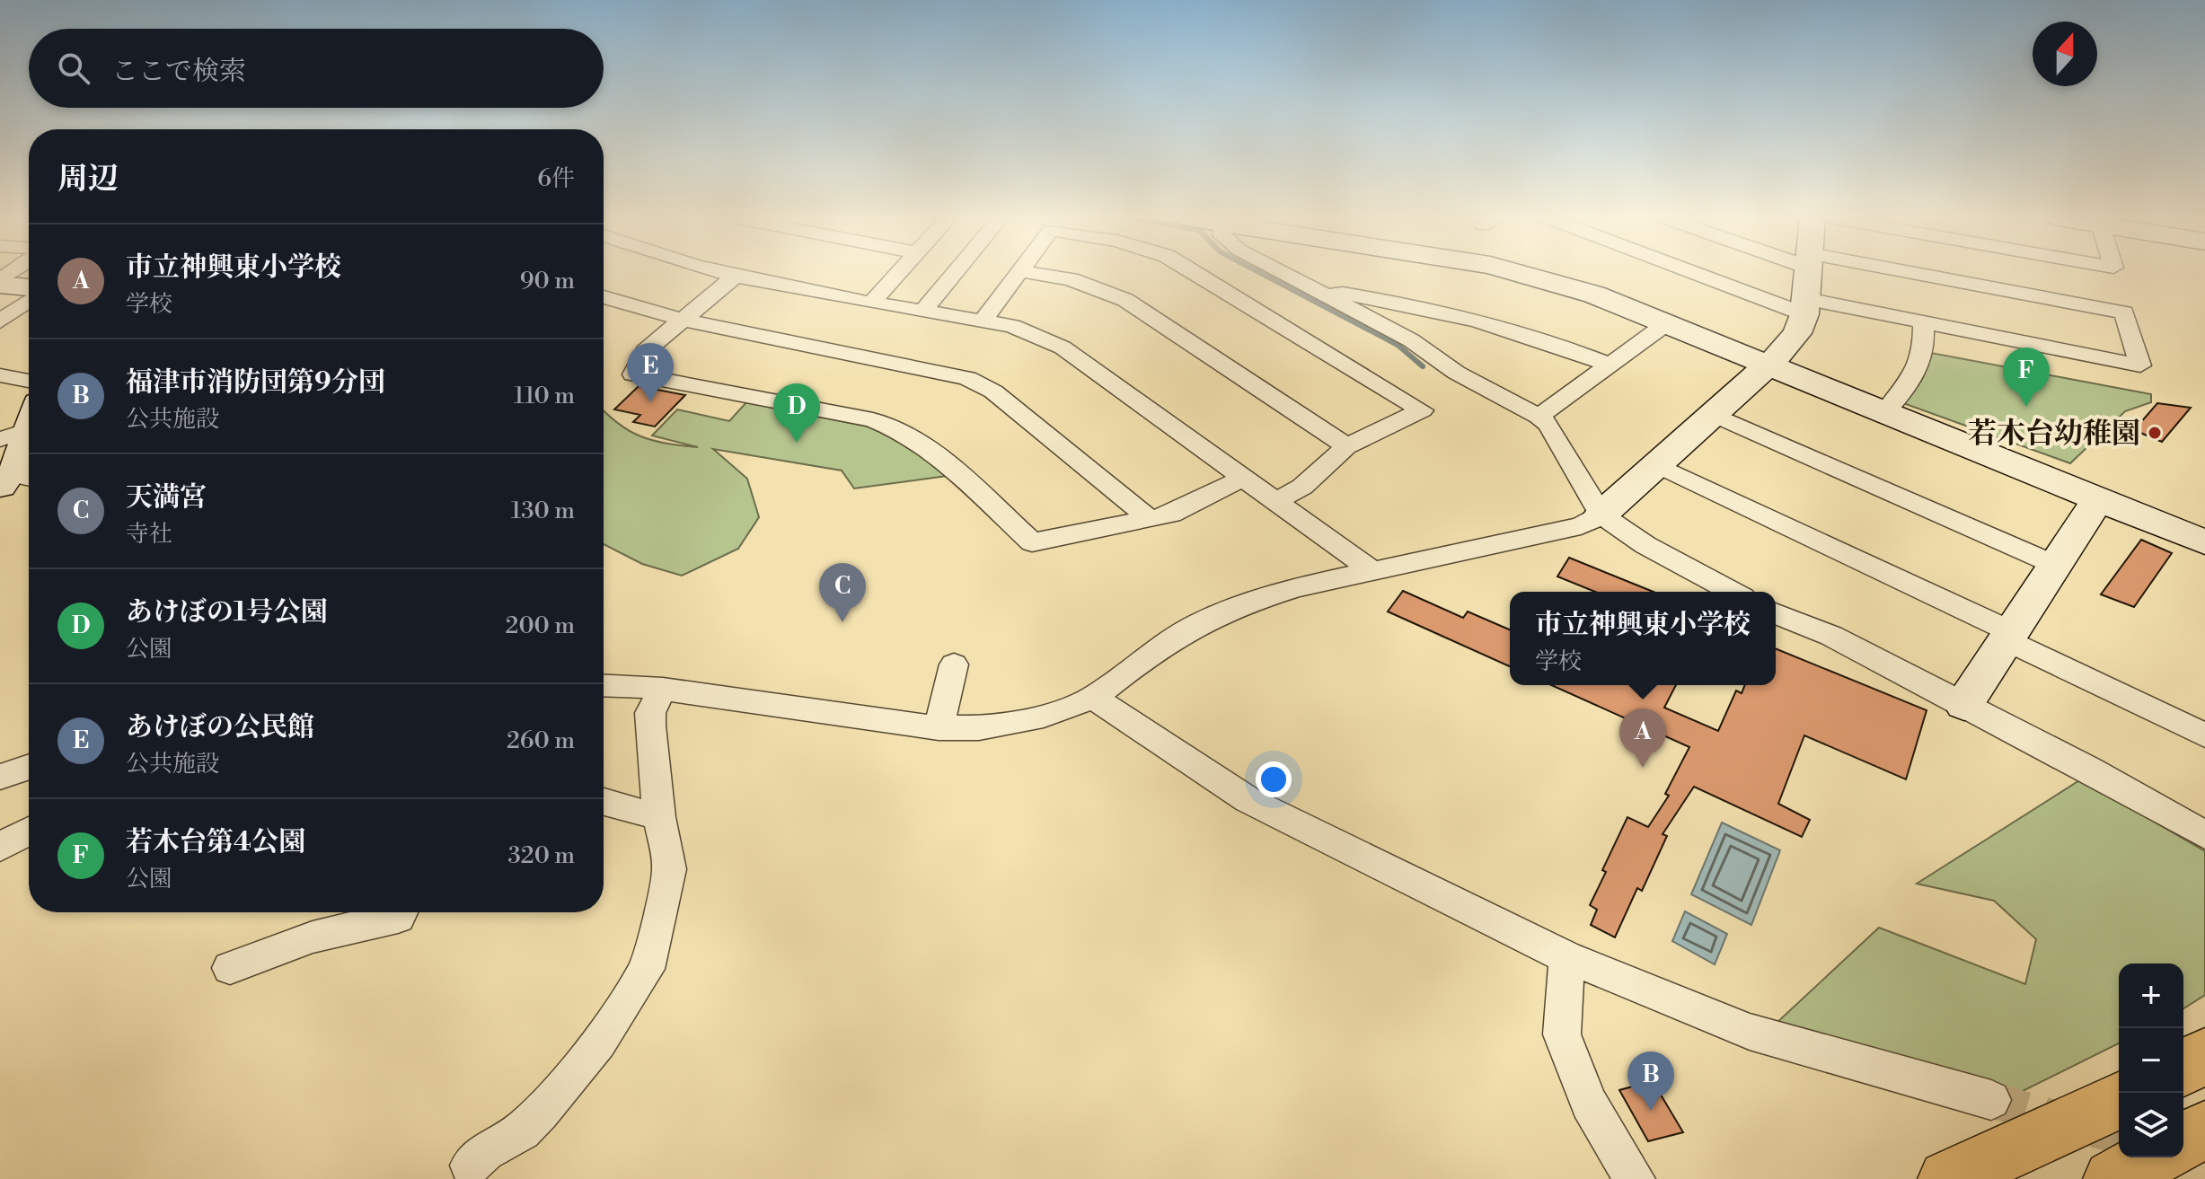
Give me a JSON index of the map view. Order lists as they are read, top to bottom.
{
  "places": ["若木台幼稚園"],
  "north": "top",
  "page": {
    "search": "ここで検索",
    "heading": ["周辺", "6件"],
    "list": [
      {
        "mark": "A",
        "name": "市立神興東小学校",
        "note": "学校",
        "value": "90 m"
      },
      {
        "mark": "B",
        "name": "福津市消防団第9分団",
        "note": "公共施設",
        "value": "110 m"
      },
      {
        "mark": "C",
        "name": "天満宮",
        "note": "寺社",
        "value": "130 m"
      },
      {
        "mark": "D",
        "name": "あけぼの1号公園",
        "note": "公園",
        "value": "200 m"
      },
      {
        "mark": "E",
        "name": "あけぼの公民館",
        "note": "公共施設",
        "value": "260 m"
      },
      {
        "mark": "F",
        "name": "若木台第4公園",
        "note": "公園",
        "value": "320 m"
      }
    ],
    "pins": [
      "E",
      "F",
      "D",
      "C",
      "A",
      "B"
    ],
    "popup": ["市立神興東小学校", "学校"],
    "map_buttons": ["+", "−"]
  }
}
